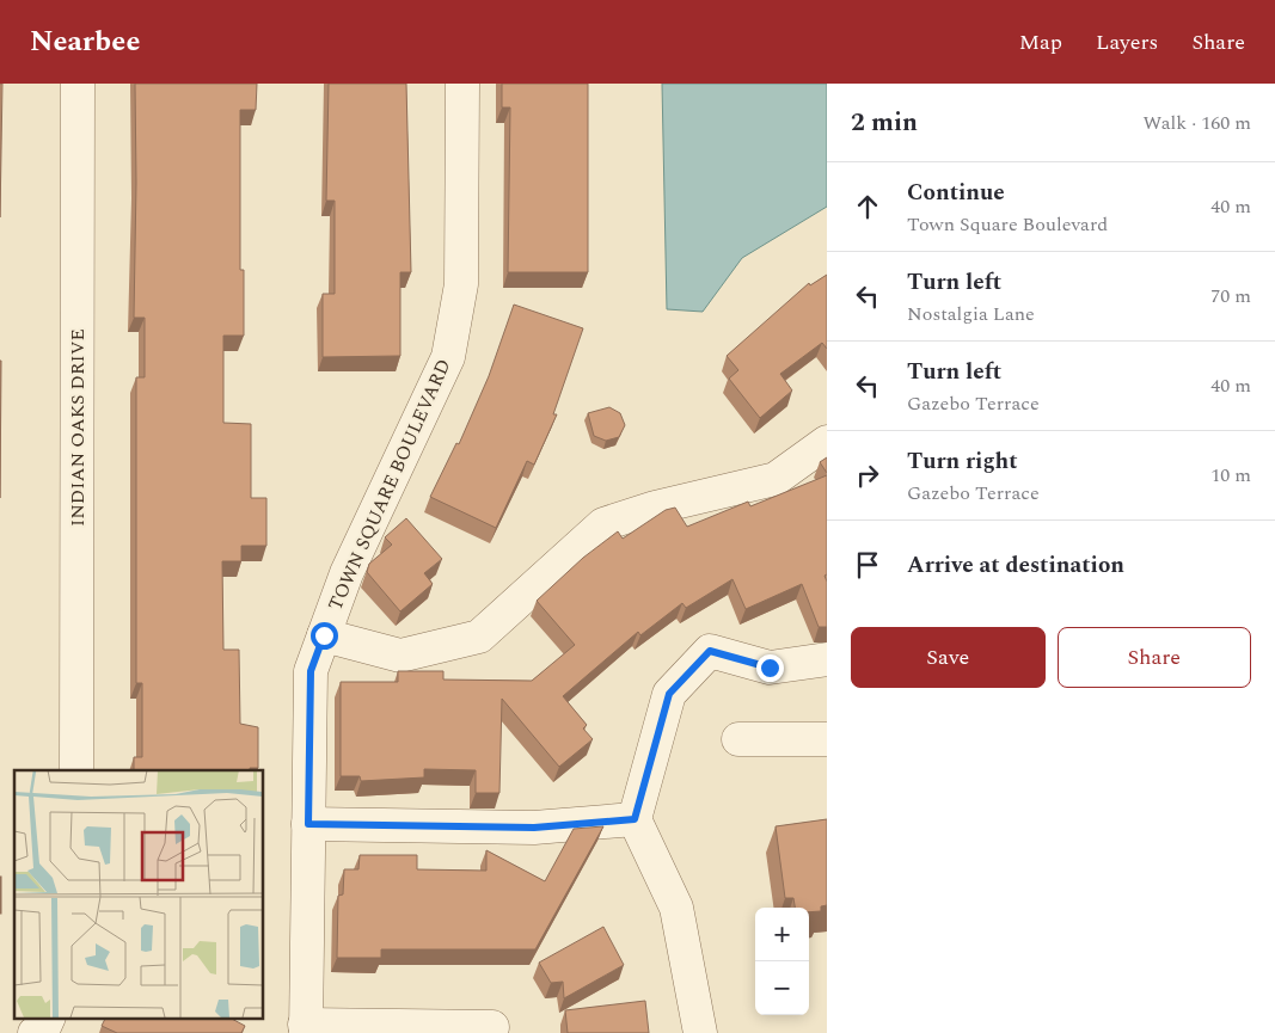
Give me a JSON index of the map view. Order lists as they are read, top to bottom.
{
  "streets": {
    "street": ["INDIAN OAKS DRIVE", "TOWN SQUARE BOULEVARD"]
  },
  "page": {
    "header": "Nearbee",
    "nav": ["Map", "Layers", "Share"],
    "heading": ["2 min", "Walk · 160 m"],
    "list": [
      ["Continue", "Town Square Boulevard", "40 m"],
      ["Turn left", "Nostalgia Lane", "70 m"],
      ["Turn left", "Gazebo Terrace", "40 m"],
      ["Turn right", "Gazebo Terrace", "10 m"],
      "Arrive at destination"
    ],
    "buttons": ["Save", "Share"],
    "map_buttons": ["+", "−"]
  }
}
